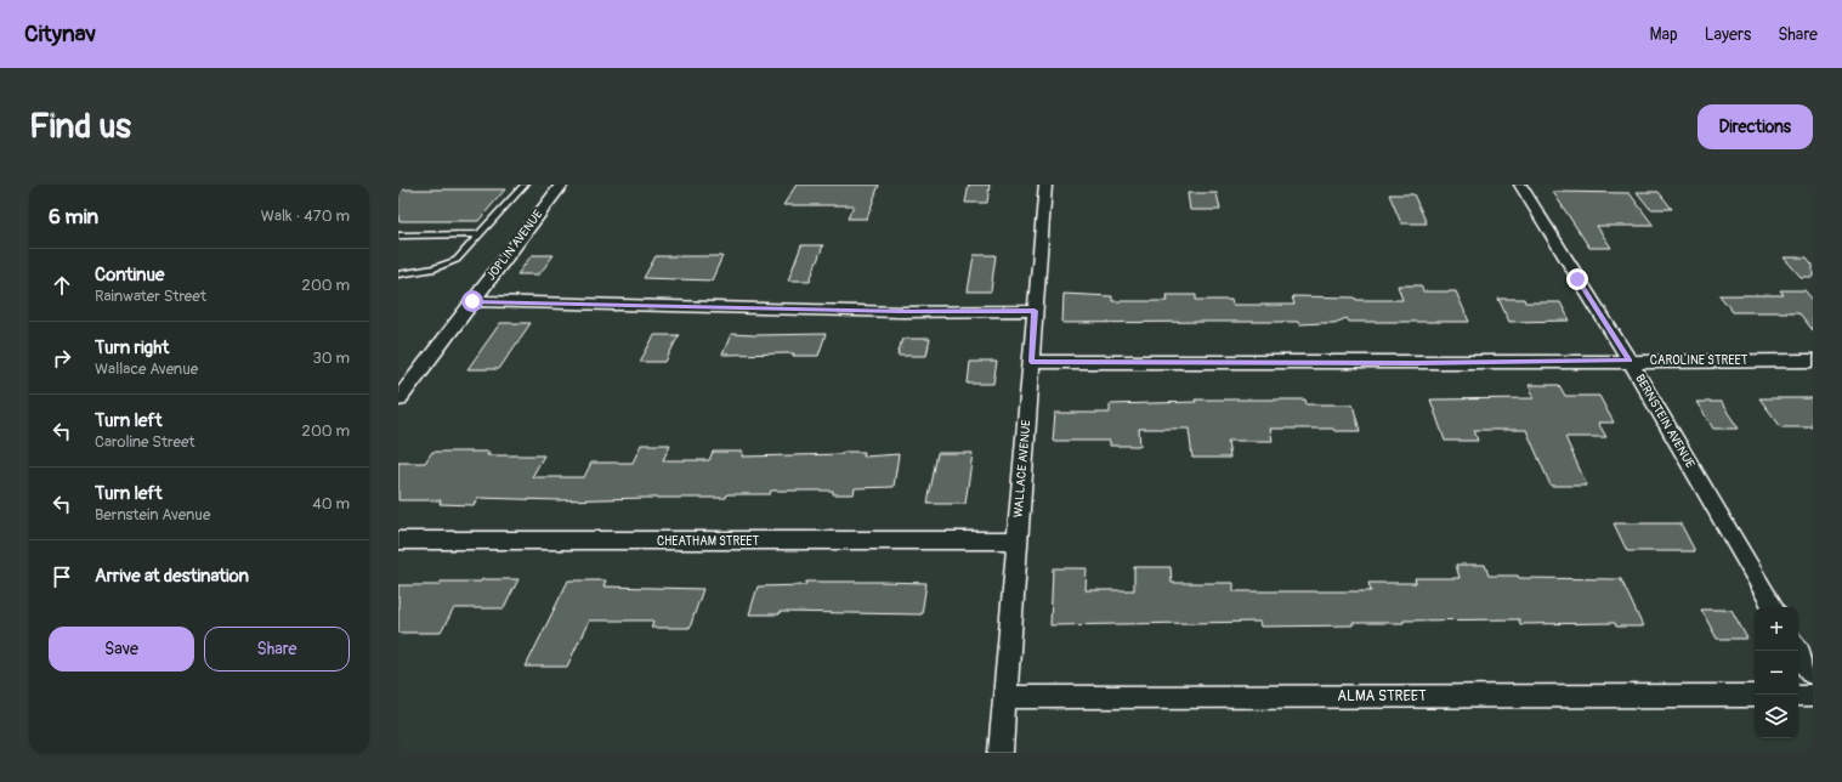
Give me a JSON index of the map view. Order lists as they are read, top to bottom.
{
  "streets": {
    "street": [
      "JOPLIN AVENUE",
      "CAROLINE STREET",
      "BERNSTEIN AVENUE",
      "WALLACE AVENUE",
      "CHEATHAM STREET",
      "ALMA STREET"
    ]
  },
  "crossings": [
    ["CAROLINE STREET", "BERNSTEIN AVENUE"],
    ["CAROLINE STREET", "WALLACE AVENUE"],
    ["WALLACE AVENUE", "CHEATHAM STREET"],
    ["WALLACE AVENUE", "ALMA STREET"]
  ],
  "page": {
    "header": "Citynav",
    "nav": ["Map", "Layers", "Share"],
    "buttons": [
      "Directions",
      ["Save", "Share"]
    ],
    "title": "Find us",
    "heading": ["6 min", "Walk · 470 m"],
    "list": [
      ["Continue", "Rainwater Street", "200 m"],
      ["Turn right", "Wallace Avenue", "30 m"],
      ["Turn left", "Caroline Street", "200 m"],
      ["Turn left", "Bernstein Avenue", "40 m"],
      "Arrive at destination"
    ],
    "map_buttons": ["+", "−"]
  }
}
